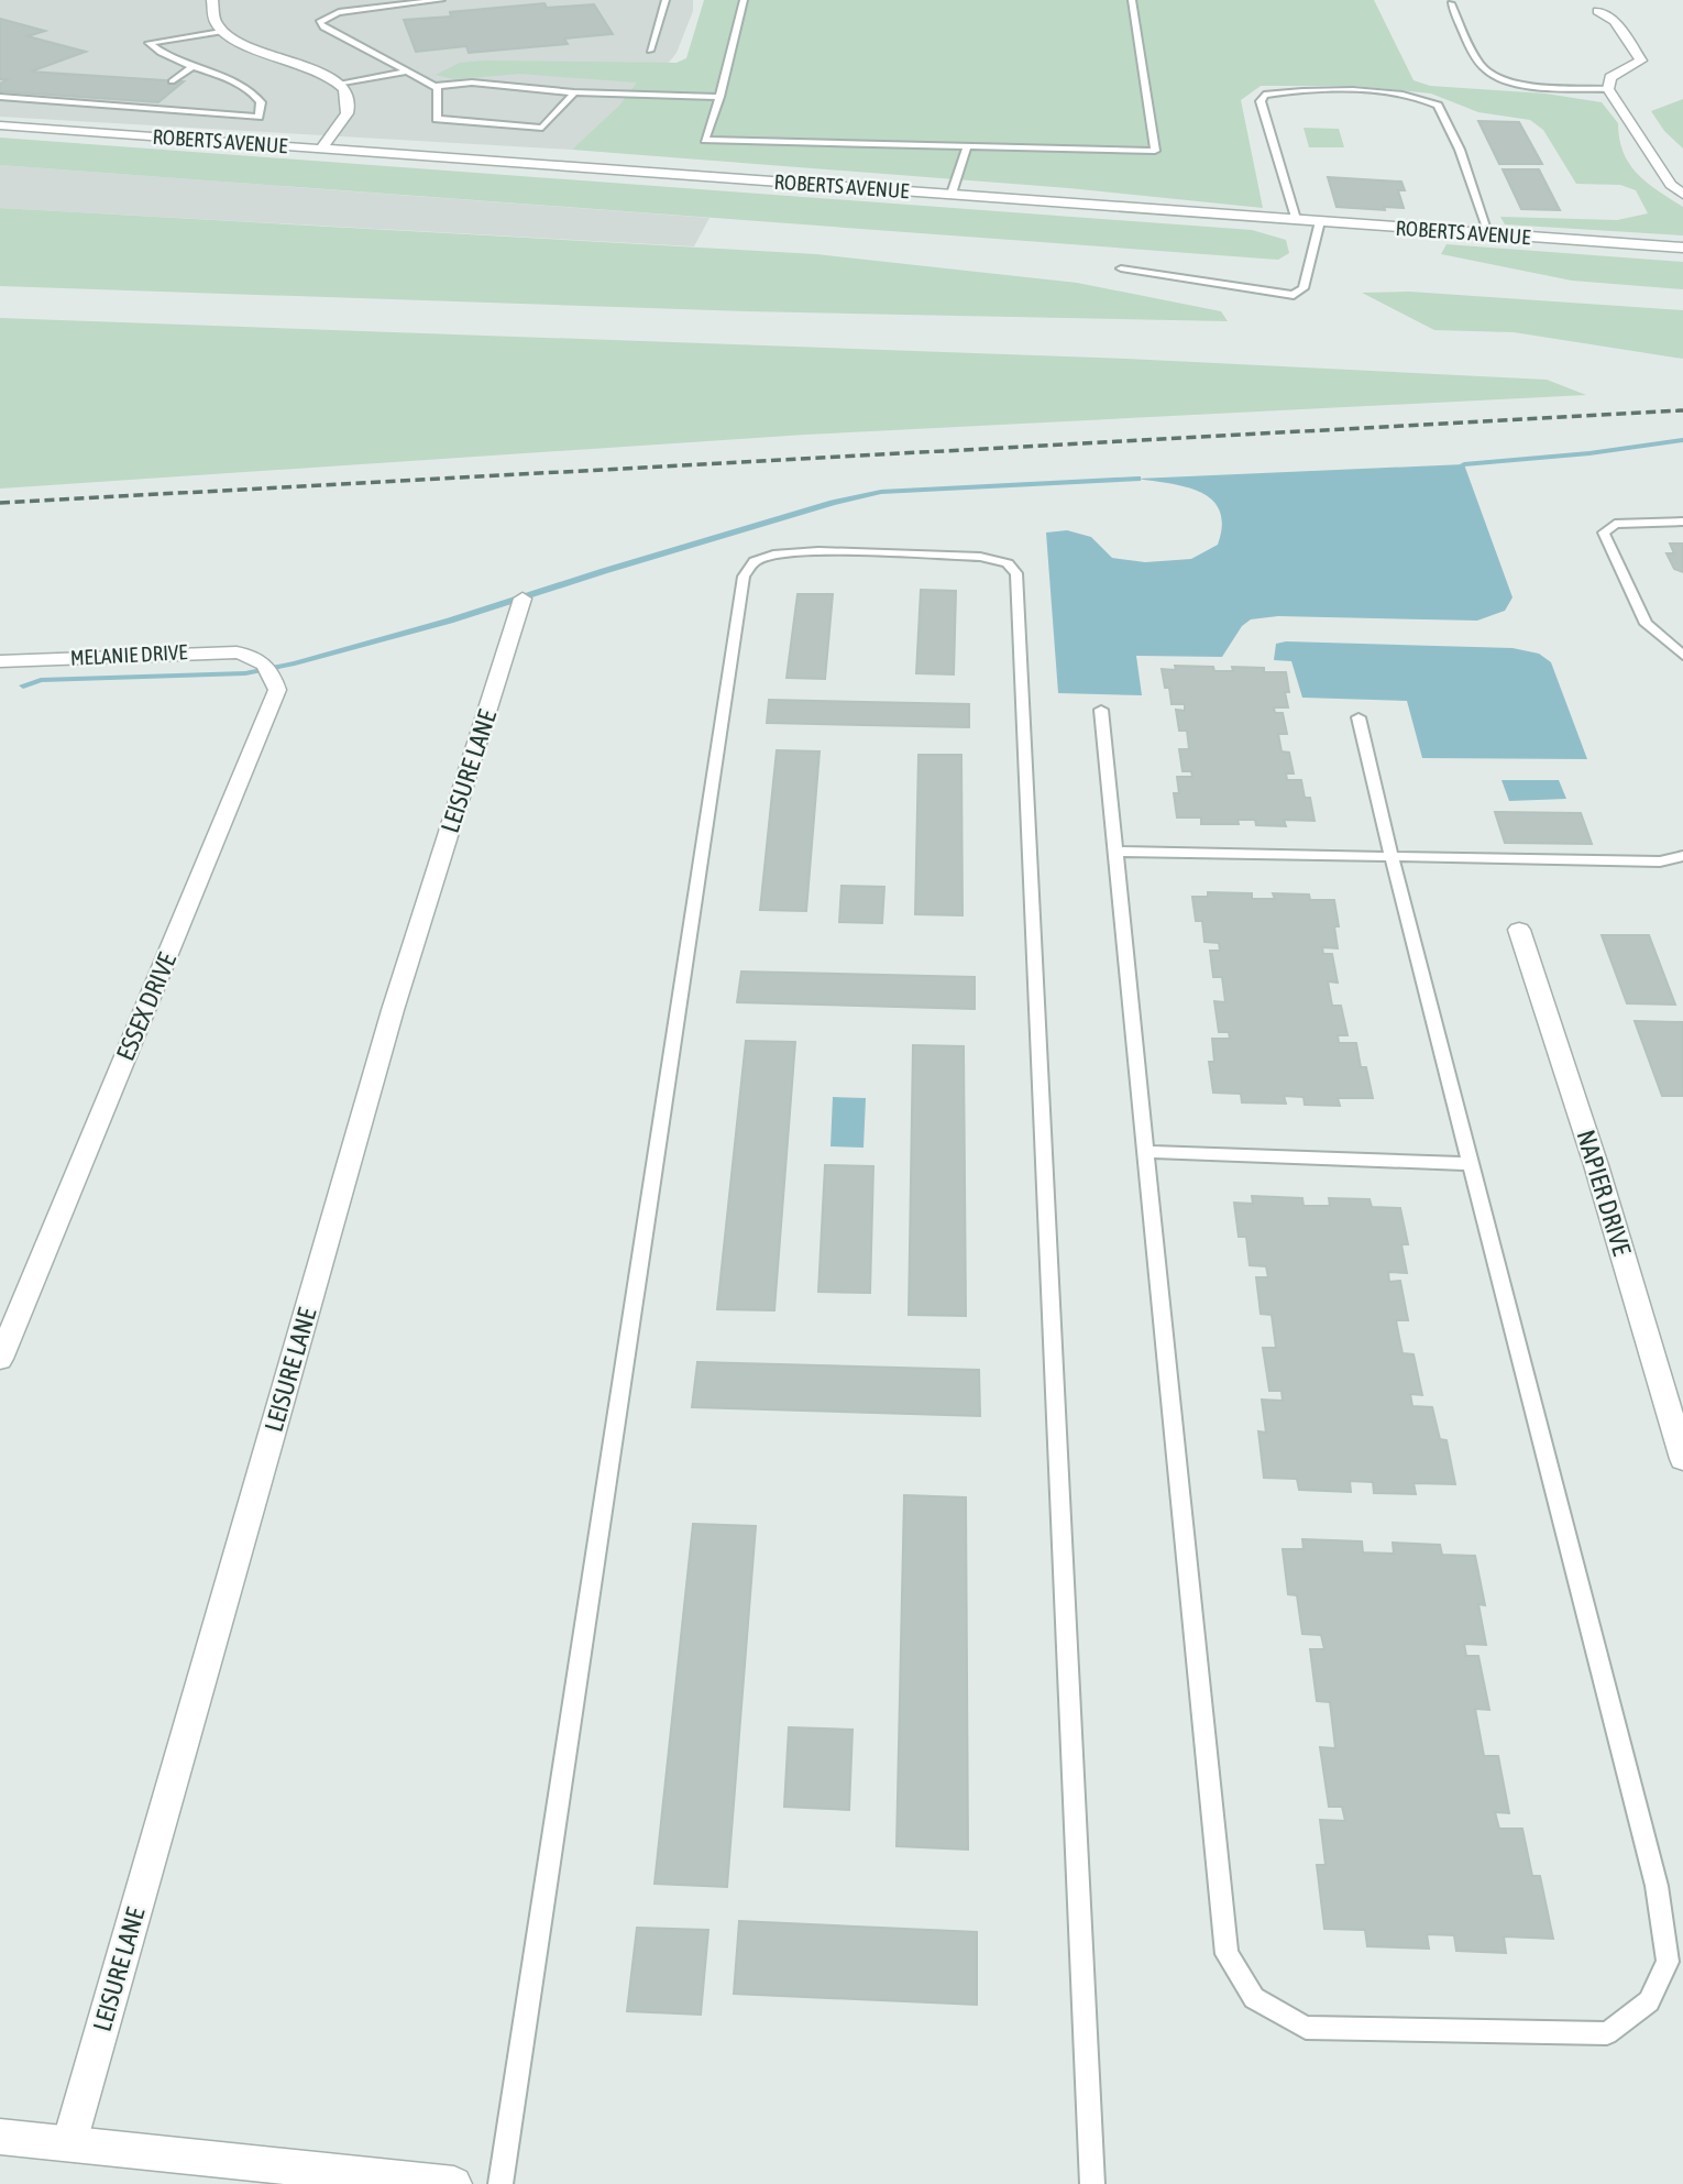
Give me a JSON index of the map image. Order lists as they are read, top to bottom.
{
  "streets": {
    "street": [
      "ROBERTS AVENUE",
      "MELANIE DRIVE",
      "LEISURE LANE",
      "ESSEX DRIVE",
      "NAPIER DRIVE"
    ]
  },
  "crossings": [
    ["MELANIE DRIVE", "ESSEX DRIVE"]
  ]
}
